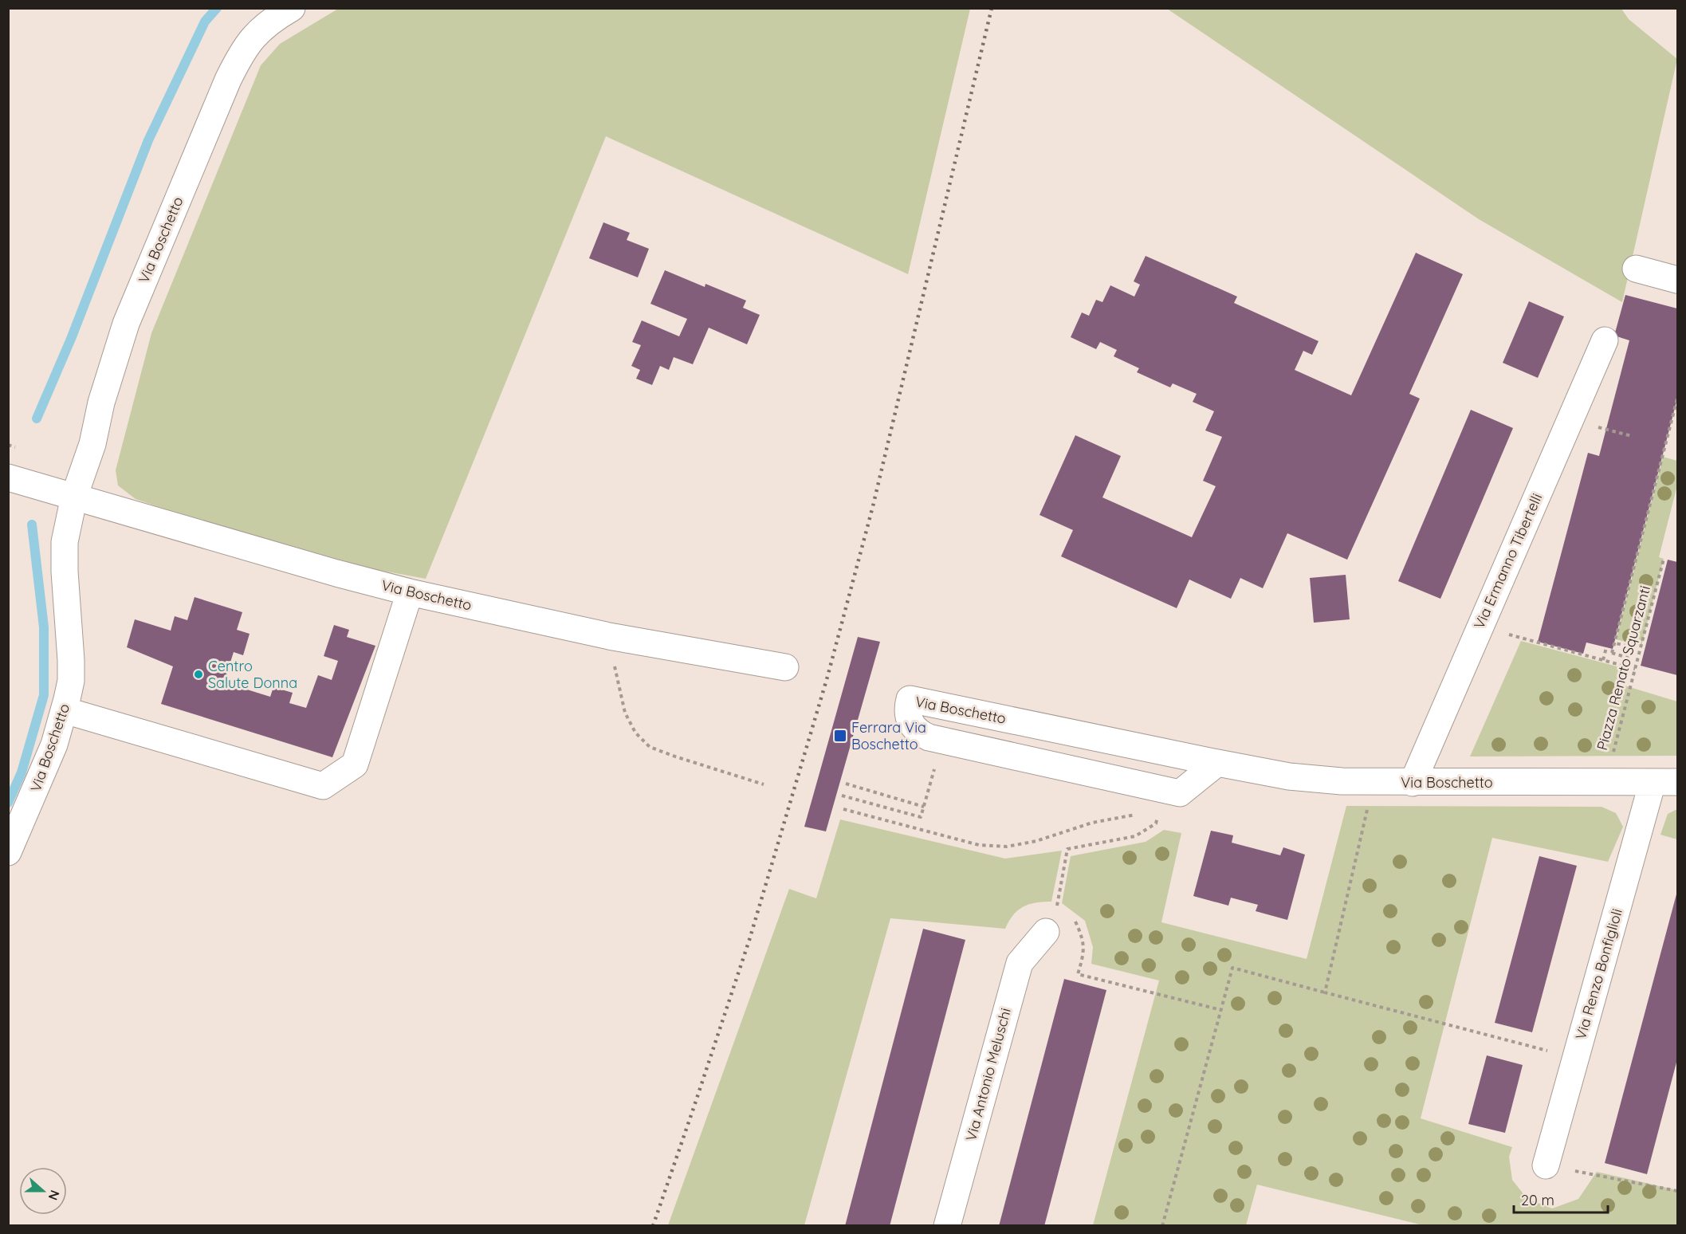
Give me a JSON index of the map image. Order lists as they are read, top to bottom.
{
  "streets": {
    "street": [
      "Via Boschetto",
      "Via Ermanno Tibertelli",
      "Via Renzo Bonfiglioli",
      "Via Antonio Meluschi"
    ],
    "path": ["Piazza Renato Squarzanti"]
  },
  "crossings": [
    ["Via Boschetto", "Via Ermanno Tibertelli"],
    ["Via Boschetto", "Piazza Renato Squarzanti"],
    ["Via Boschetto", "Via Renzo Bonfiglioli"]
  ],
  "places": {
    "other": ["Centro Salute Donna"],
    "transit": ["Ferrara Via Boschetto"]
  },
  "scale_bar": "20 m",
  "north": "right"
}
